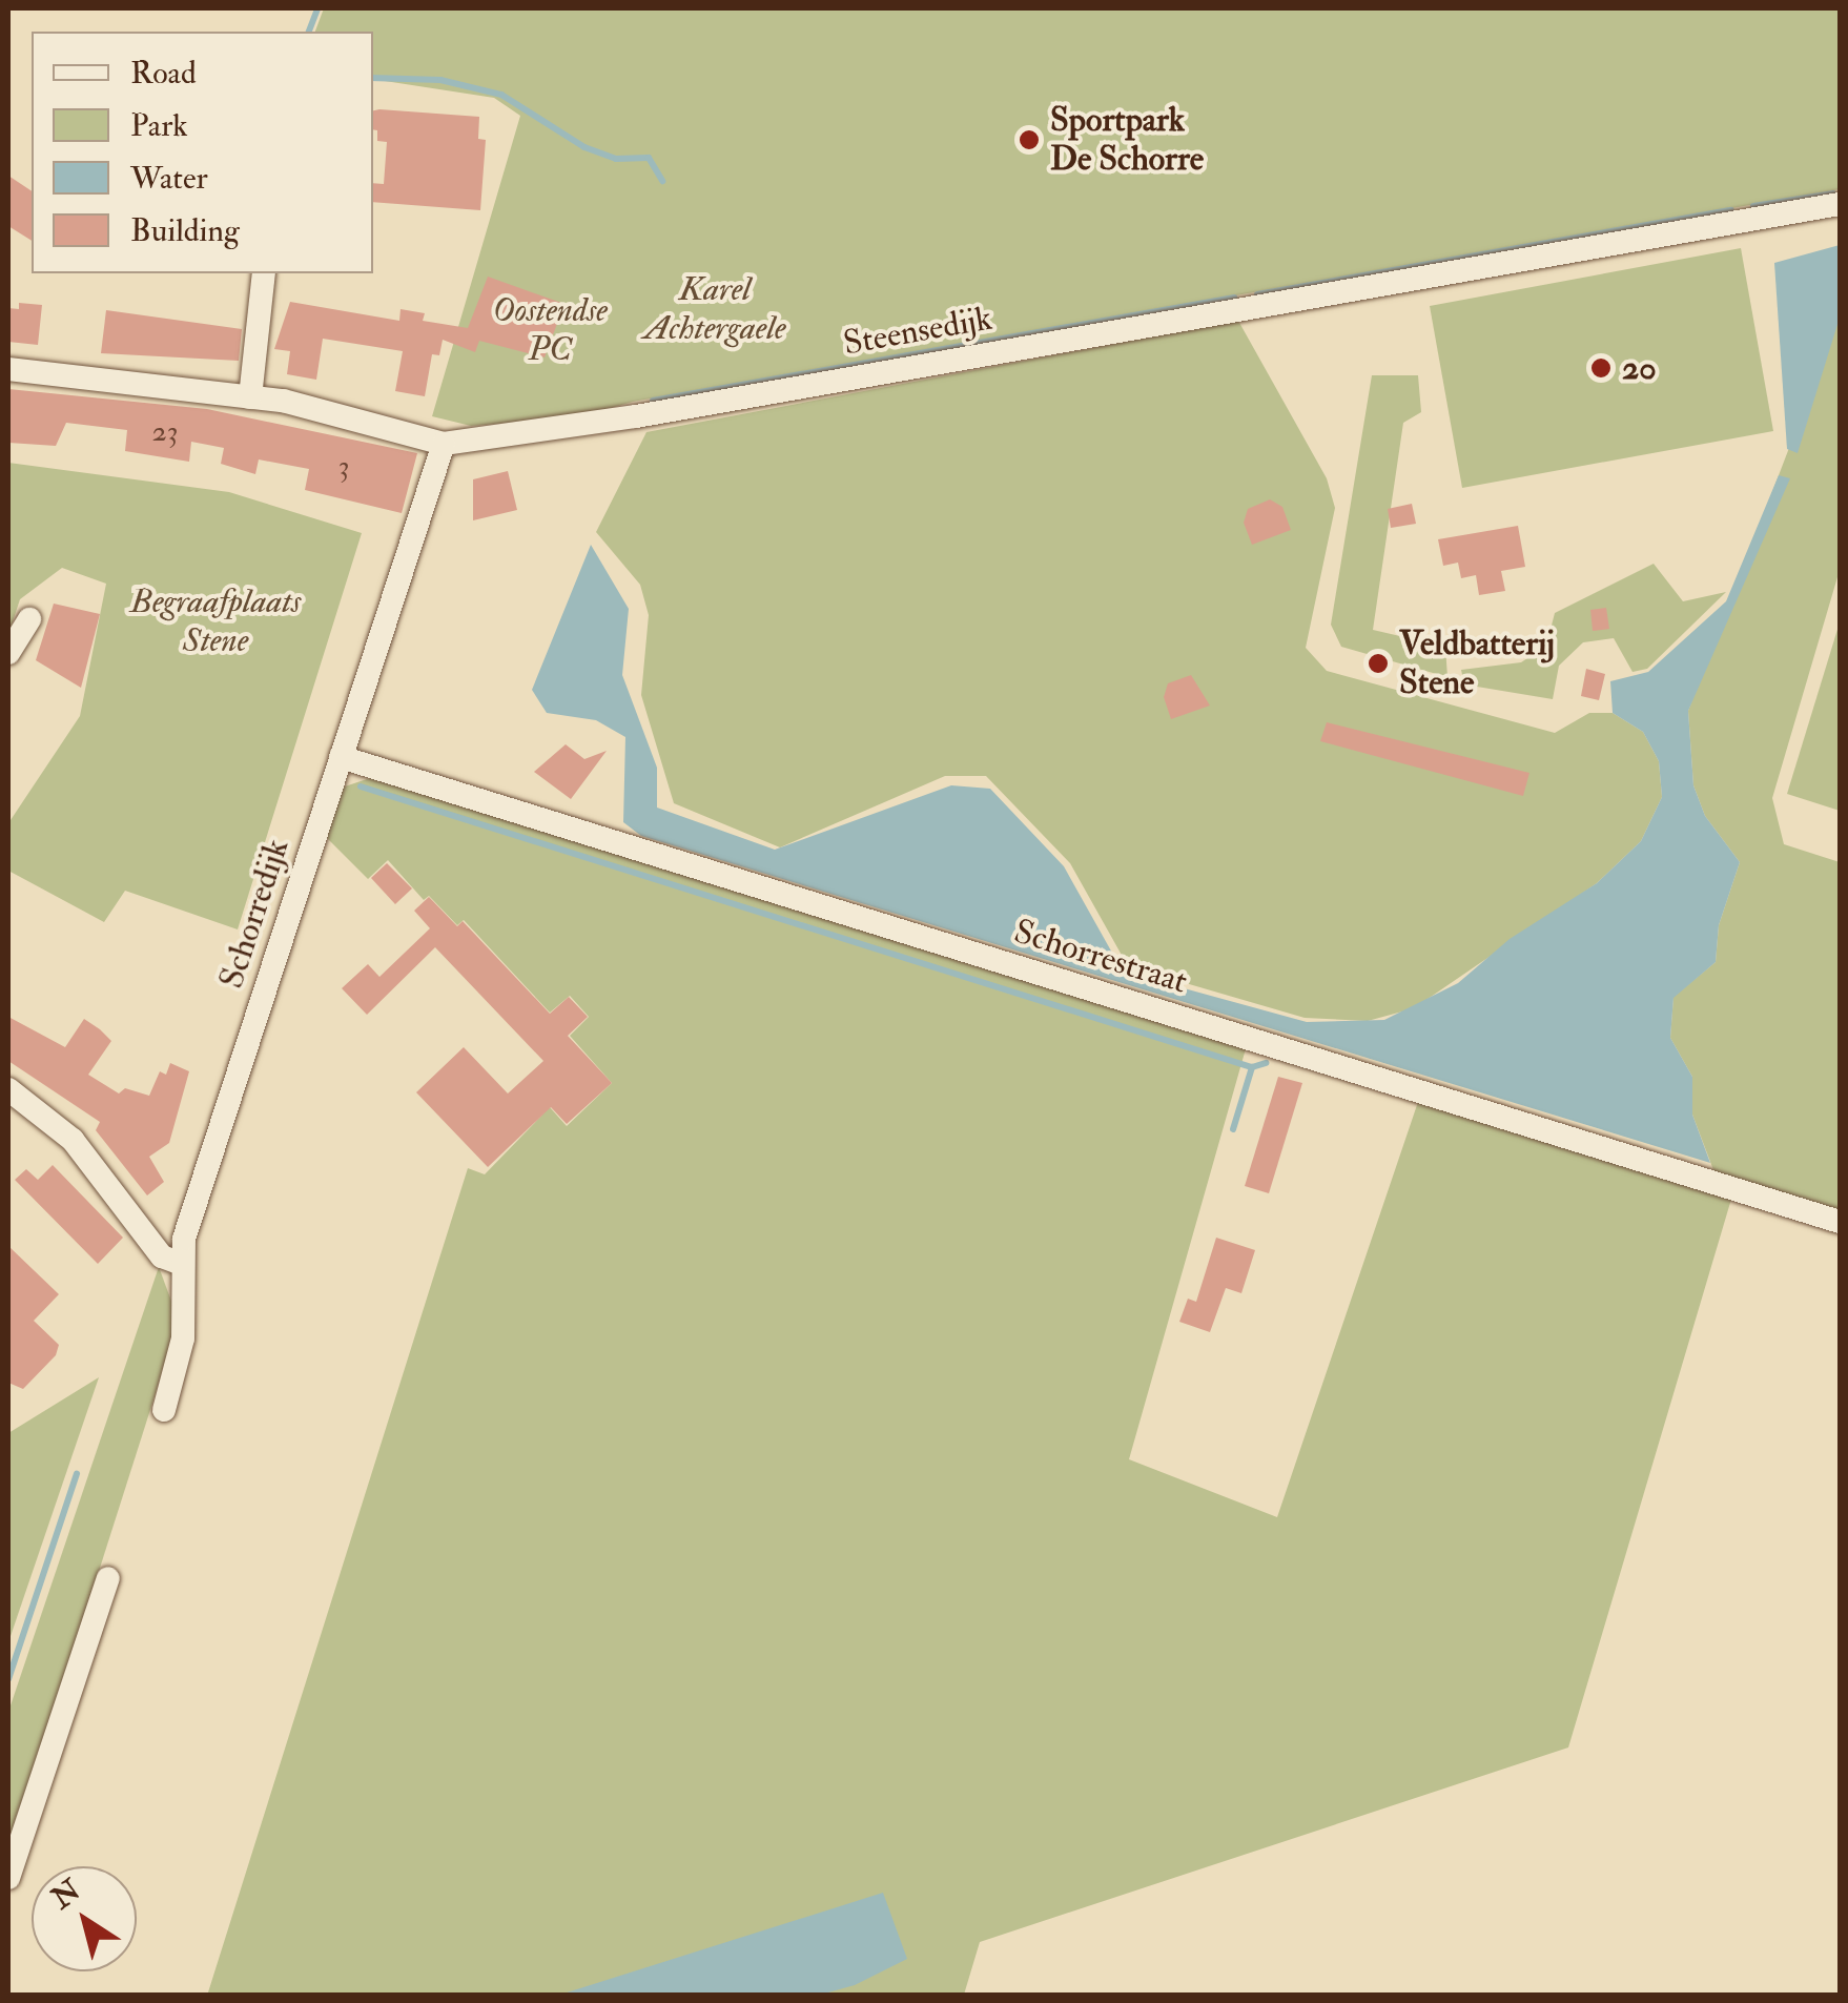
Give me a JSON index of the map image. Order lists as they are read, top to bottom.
{
  "streets": {
    "street": ["Steensedijk", "Schorredijk", "Schorrestraat"]
  },
  "crossings": [
    ["Steensedijk", "Schorredijk"],
    ["Schorredijk", "Schorrestraat"]
  ],
  "parks": ["Karel Achtergaele", "Oostendse PC", "Begraafplaats Stene"],
  "places": ["Sportpark De Schorre", "20", "Veldbatterij Stene"],
  "house_numbers": ["23", "3"],
  "legend": [
    "Road",
    "Park",
    "Water",
    "Building"
  ],
  "north": "top left"
}
